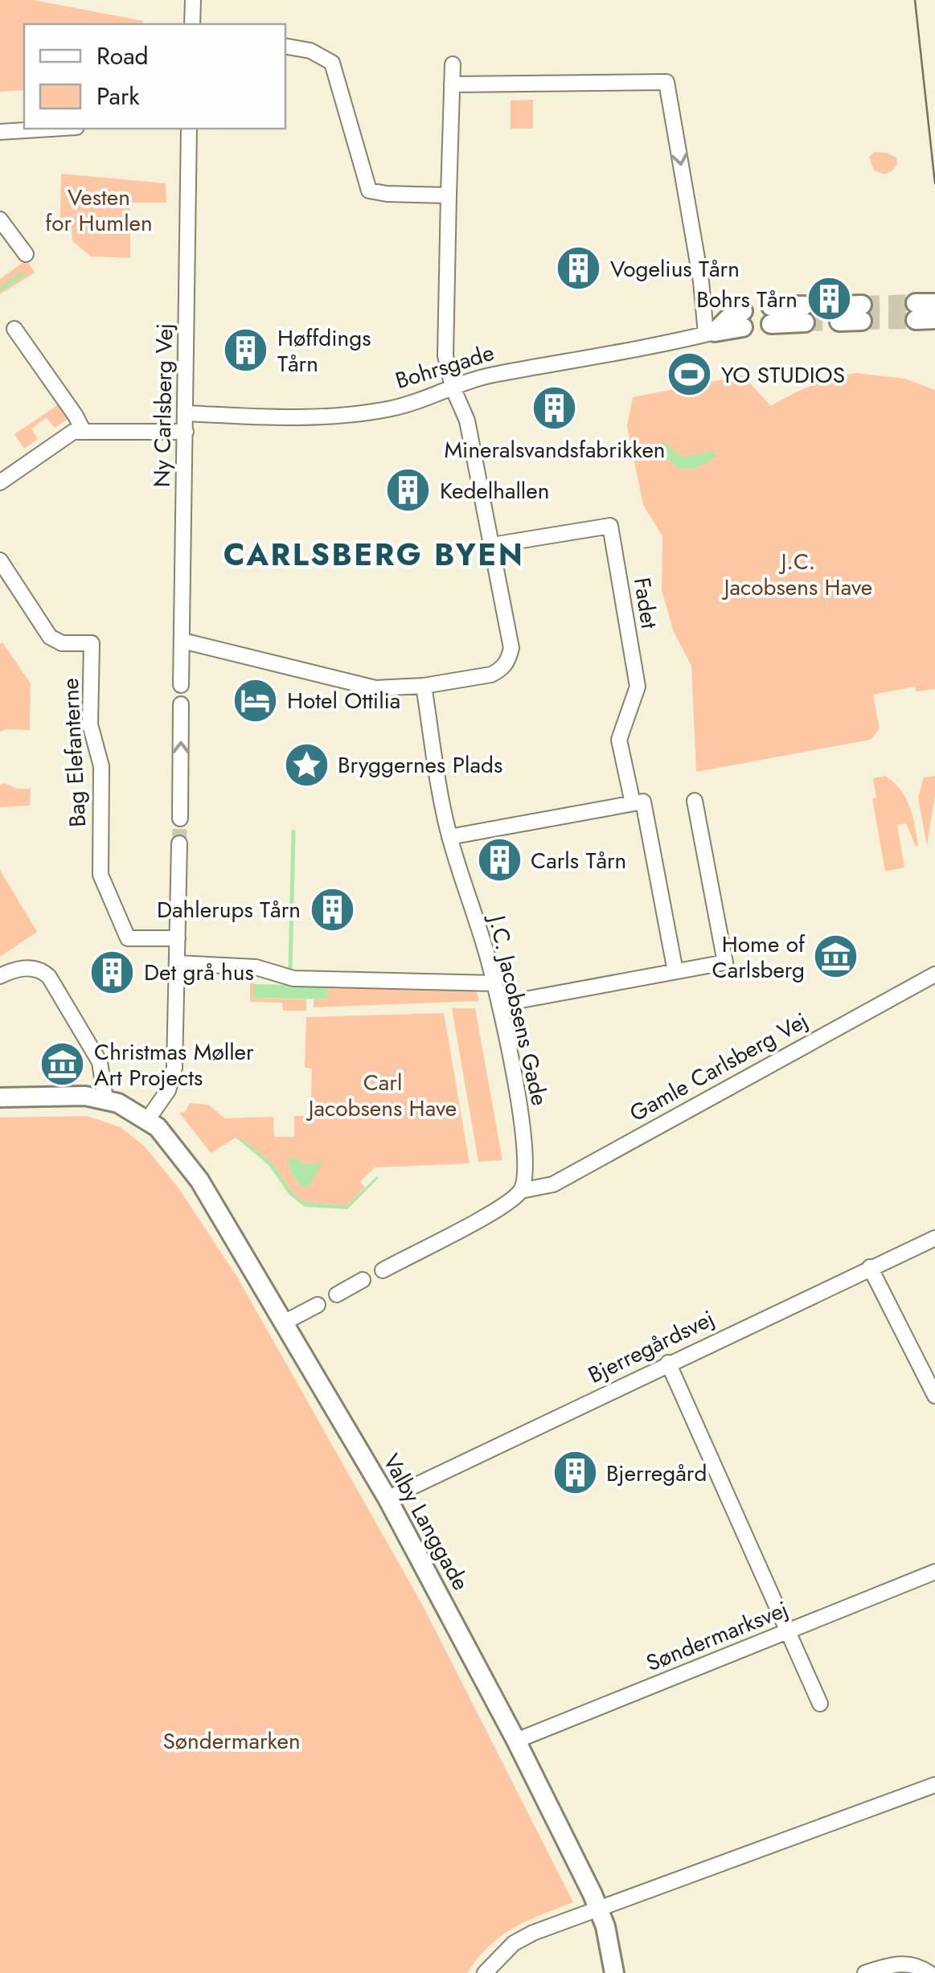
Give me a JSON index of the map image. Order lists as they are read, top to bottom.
{
  "streets": {
    "street": [
      "Bohrsgade",
      "Ny Carlsberg Vej",
      "Fadet",
      "Bag Elefanterne",
      "J.C. Jacobsens Gade",
      "Gamle Carlsberg Vej",
      "Bjerregårdsvej",
      "Valby Langgade",
      "Søndermarksvej"
    ]
  },
  "crossings": [
    ["Bohrsgade", "Ny Carlsberg Vej"],
    ["J.C. Jacobsens Gade", "Gamle Carlsberg Vej"],
    ["Bjerregårdsvej", "Valby Langgade"],
    ["Valby Langgade", "Søndermarksvej"]
  ],
  "districts": ["CARLSBERG BYEN"],
  "parks": [
    "Vesten for Humlen",
    "J.C. Jacobsens Have",
    "Carl Jacobsens Have",
    "Søndermarken"
  ],
  "places": {
    "building": [
      "Vogelius Tårn",
      "Bohrs Tårn",
      "Høffdings Tårn",
      "Mineralsvandsfabrikken",
      "Kedelhallen",
      "Carls Tårn",
      "Dahlerups Tårn",
      "Det grå hus",
      "Bjerregård"
    ],
    "sports": ["YO STUDIOS"],
    "hotel": ["Hotel Ottilia"],
    "place": ["Bryggernes Plads"],
    "museum": ["Home of Carlsberg", "Christmas Møller Art Projects"]
  },
  "legend": ["Road", "Park"]
}
